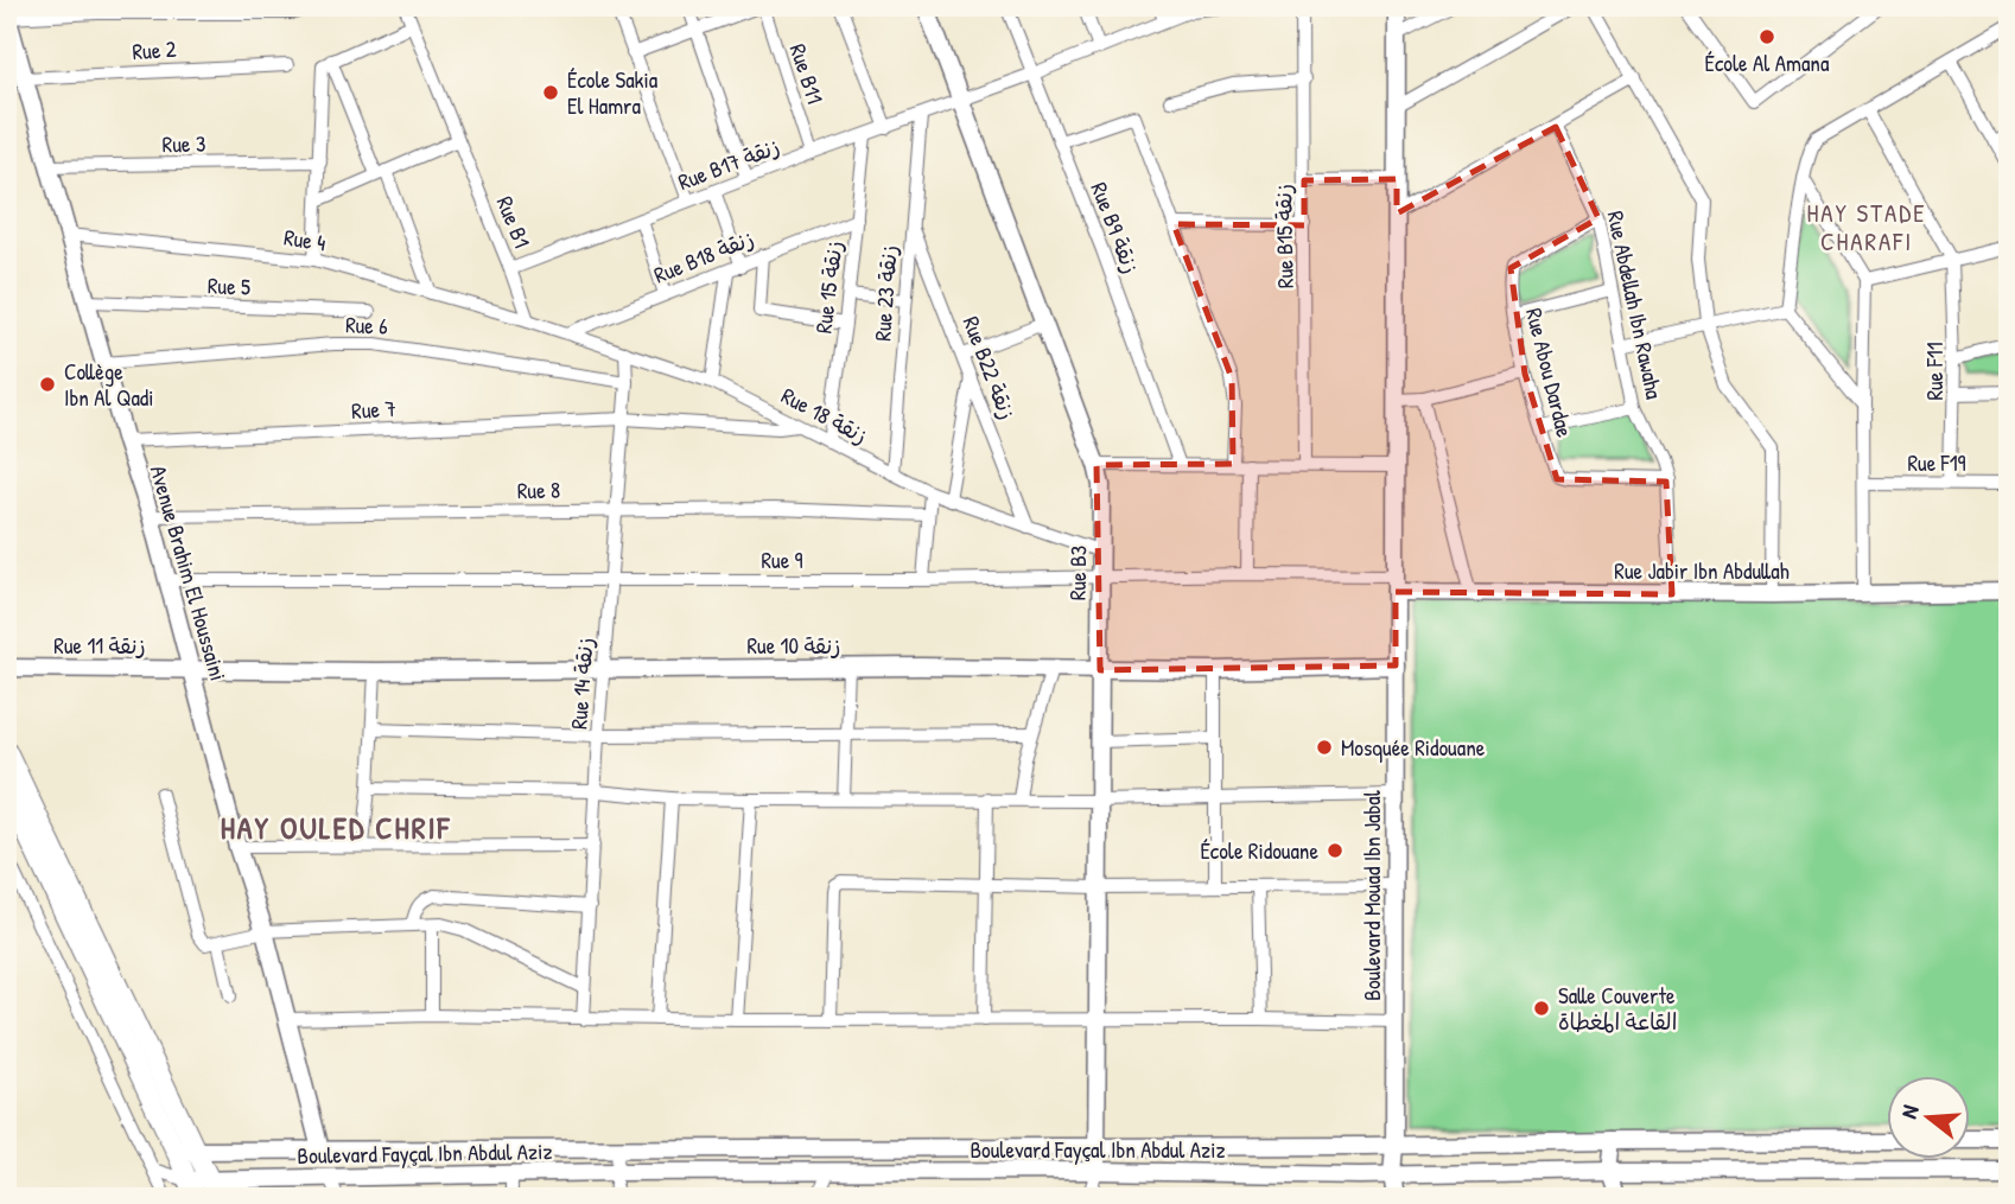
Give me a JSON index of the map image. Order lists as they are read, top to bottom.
{
  "streets": {
    "main road": [
      "Rue Jabir Ibn Abdullah",
      "Avenue Brahim El Houssaini",
      "Rue B3",
      "Rue 11 زنقة",
      "Rue 10 زنقة",
      "Boulevard Mouad Ibn Jabal",
      "Boulevard Fayçal Ibn Abdul Aziz"
    ],
    "street": [
      "Rue 2",
      "Rue B11",
      "Rue 3",
      "Rue B17 زنقة",
      "Rue B1",
      "Rue B9 زنقة",
      "Rue B15 زنقة",
      "Rue 4",
      "Rue B18 زنقة",
      "Rue 5",
      "Rue 15 زنقة",
      "Rue 23 زنقة",
      "Rue Abdellah Ibn Rawaha",
      "Rue 6",
      "Rue B22 زنقة",
      "Rue F11",
      "Rue Abou Dardae",
      "Rue 7",
      "Rue 18 زنقة",
      "Rue F19",
      "Rue 8",
      "Rue 9",
      "Rue 14 زنقة"
    ]
  },
  "crossings": [
    ["Rue 2", "Avenue Brahim El Houssaini"],
    ["Rue B11", "Rue B17 زنقة"],
    ["Rue 3", "Avenue Brahim El Houssaini"],
    ["Rue B17 زنقة", "Rue B1"],
    ["Rue B17 زنقة", "Rue B9 زنقة"],
    ["Rue B17 زنقة", "Rue 15 زنقة"],
    ["Rue B17 زنقة", "Rue 23 زنقة"],
    ["Rue B17 زنقة", "Rue B3"],
    ["Rue B1", "Rue 4"],
    ["Rue B1", "Rue 18 زنقة"],
    ["Rue 4", "Rue 18 زنقة"],
    ["Rue 4", "Avenue Brahim El Houssaini"],
    ["Rue B18 زنقة", "Rue 15 زنقة"],
    ["Rue B18 زنقة", "Rue 18 زنقة"],
    ["Rue 5", "Avenue Brahim El Houssaini"],
    ["Rue 15 زنقة", "Rue 18 زنقة"],
    ["Rue 23 زنقة", "Rue B22 زنقة"],
    ["Rue 23 زنقة", "Rue 18 زنقة"],
    ["Rue Abdellah Ibn Rawaha", "Rue Abou Dardae"],
    ["Rue Abdellah Ibn Rawaha", "Rue Jabir Ibn Abdullah"],
    ["Rue 6", "Avenue Brahim El Houssaini"],
    ["Rue 6", "Rue 14 زنقة"],
    ["Rue B22 زنقة", "Rue 18 زنقة"],
    ["Rue F11", "Rue F19"],
    ["Rue 7", "Rue 18 زنقة"],
    ["Rue 7", "Avenue Brahim El Houssaini"],
    ["Rue 7", "Rue 14 زنقة"],
    ["Rue 18 زنقة", "Rue B3"],
    ["Rue 18 زنقة", "Rue 14 زنقة"],
    ["Rue 8", "Avenue Brahim El Houssaini"],
    ["Rue 8", "Rue 14 زنقة"],
    ["Rue 9", "Rue Jabir Ibn Abdullah"],
    ["Rue 9", "Avenue Brahim El Houssaini"],
    ["Rue 9", "Rue B3"],
    ["Rue 9", "Rue 14 زنقة"],
    ["Rue 9", "Boulevard Mouad Ibn Jabal"],
    ["Rue Jabir Ibn Abdullah", "Boulevard Mouad Ibn Jabal"],
    ["Avenue Brahim El Houssaini", "Rue 11 زنقة"],
    ["Avenue Brahim El Houssaini", "Rue 10 زنقة"],
    ["Avenue Brahim El Houssaini", "Boulevard Fayçal Ibn Abdul Aziz"],
    ["Rue B3", "Rue 10 زنقة"],
    ["Rue B3", "Boulevard Fayçal Ibn Abdul Aziz"],
    ["Rue 11 زنقة", "Rue 10 زنقة"],
    ["Rue 10 زنقة", "Rue 14 زنقة"],
    ["Rue 10 زنقة", "Boulevard Mouad Ibn Jabal"],
    ["Boulevard Mouad Ibn Jabal", "Boulevard Fayçal Ibn Abdul Aziz"]
  ],
  "districts": ["HAY STADE CHARAFI", "HAY OULED CHRIF"],
  "places": [
    "École Al Amana",
    "École Sakia El Hamra",
    "Collège Ibn Al Qadi",
    "Mosquée Ridouane",
    "École Ridouane",
    "Salle Couverte القاعة المغطاة"
  ],
  "north": "left"
}
